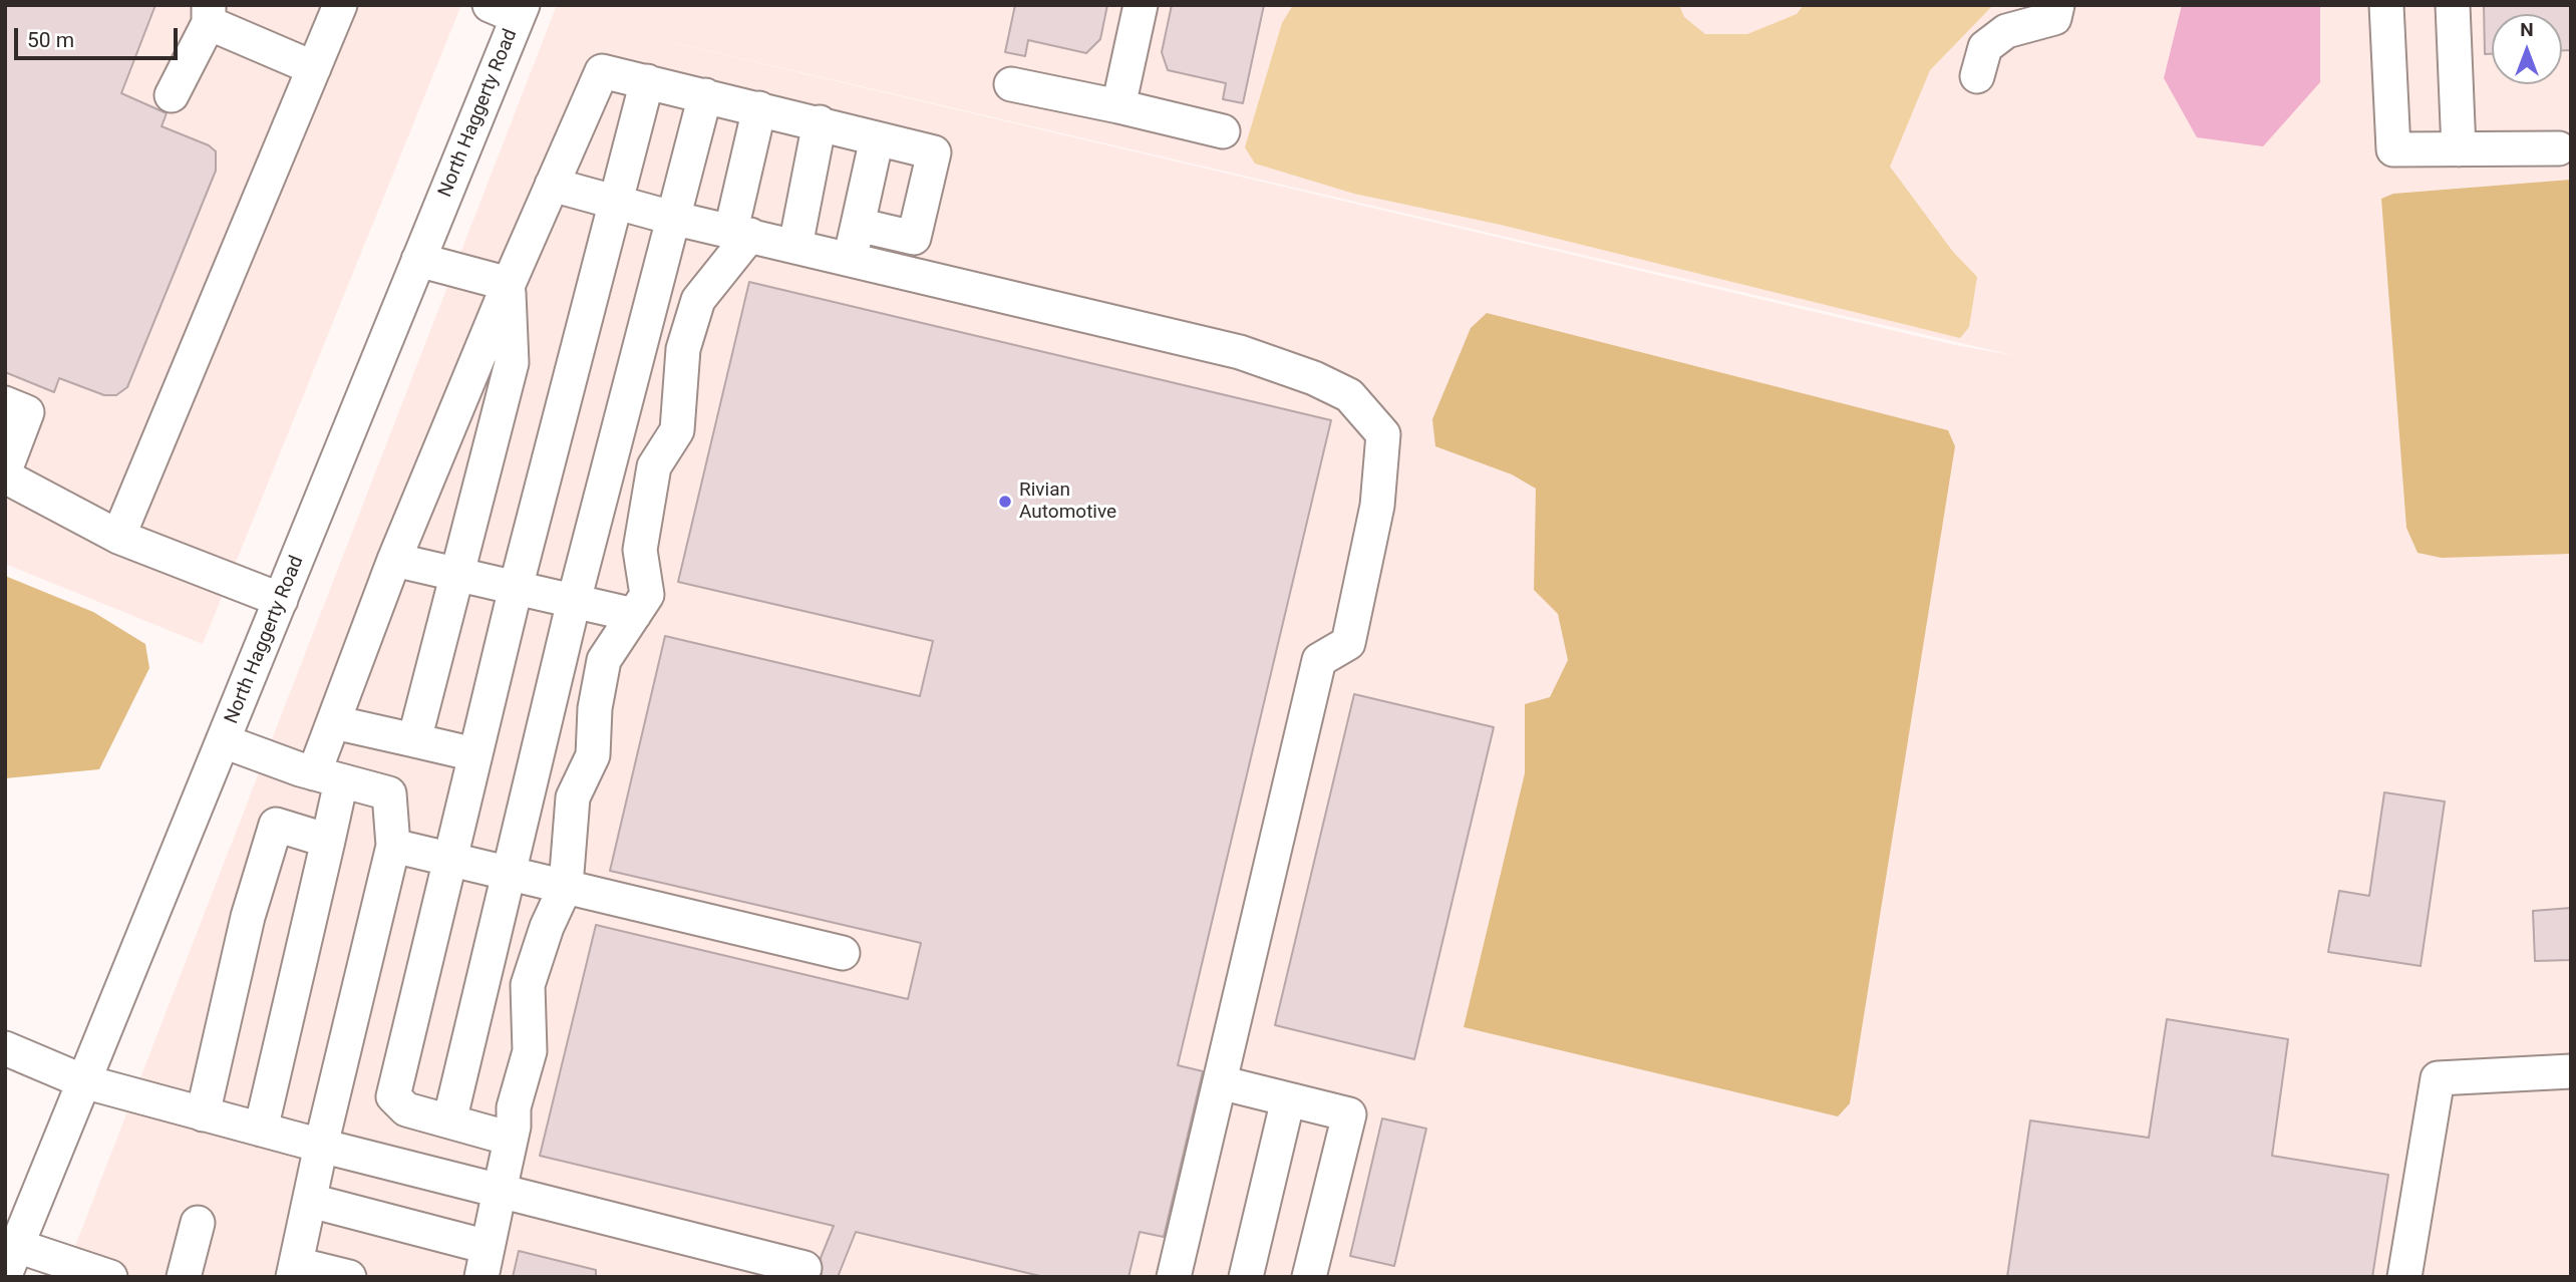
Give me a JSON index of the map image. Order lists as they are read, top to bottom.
{
  "streets": {
    "street": ["North Haggerty Road"]
  },
  "places": ["Rivian Automotive"],
  "scale_bar": "50 m",
  "north": "top"
}
